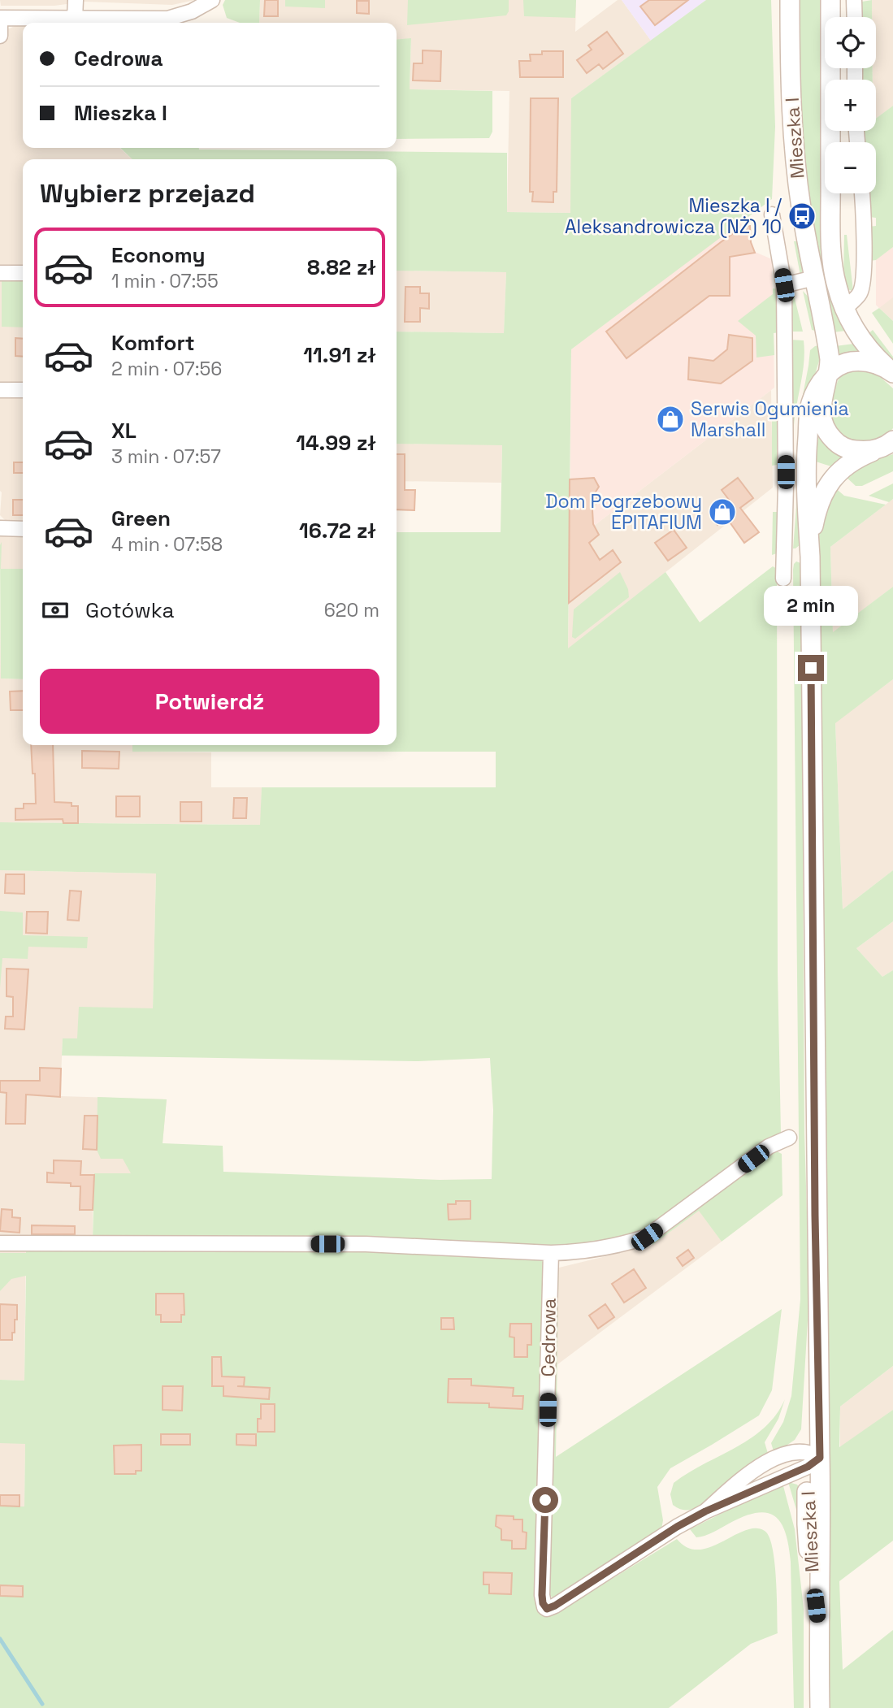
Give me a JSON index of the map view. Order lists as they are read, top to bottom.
{
  "streets": {
    "street": ["Mieszka I", "Cedrowa"]
  },
  "crossings": [
    ["Mieszka I", "Cedrowa"]
  ],
  "places": {
    "bus stop": ["Mieszka I / Aleksandrowicza (NŻ) 10"],
    "shop": ["Serwis Ogumienia Marshall", "Dom Pogrzebowy EPITAFIUM"]
  },
  "page": {
    "map_buttons": ["+", "−"],
    "banner": ["Cedrowa", "Mieszka I"],
    "heading": "Wybierz przejazd",
    "list": [
      {
        "name": "Economy",
        "note": "1 min · 07:55",
        "value": "8.82 zł"
      },
      {
        "name": "Komfort",
        "note": "2 min · 07:56",
        "value": "11.91 zł"
      },
      {
        "name": "XL",
        "note": "3 min · 07:57",
        "value": "14.99 zł"
      },
      {
        "name": "Green",
        "note": "4 min · 07:58",
        "value": "16.72 zł"
      }
    ],
    "pay": ["Gotówka", "620 m"],
    "bubble": "2 min",
    "buttons": "Potwierdź"
  }
}
